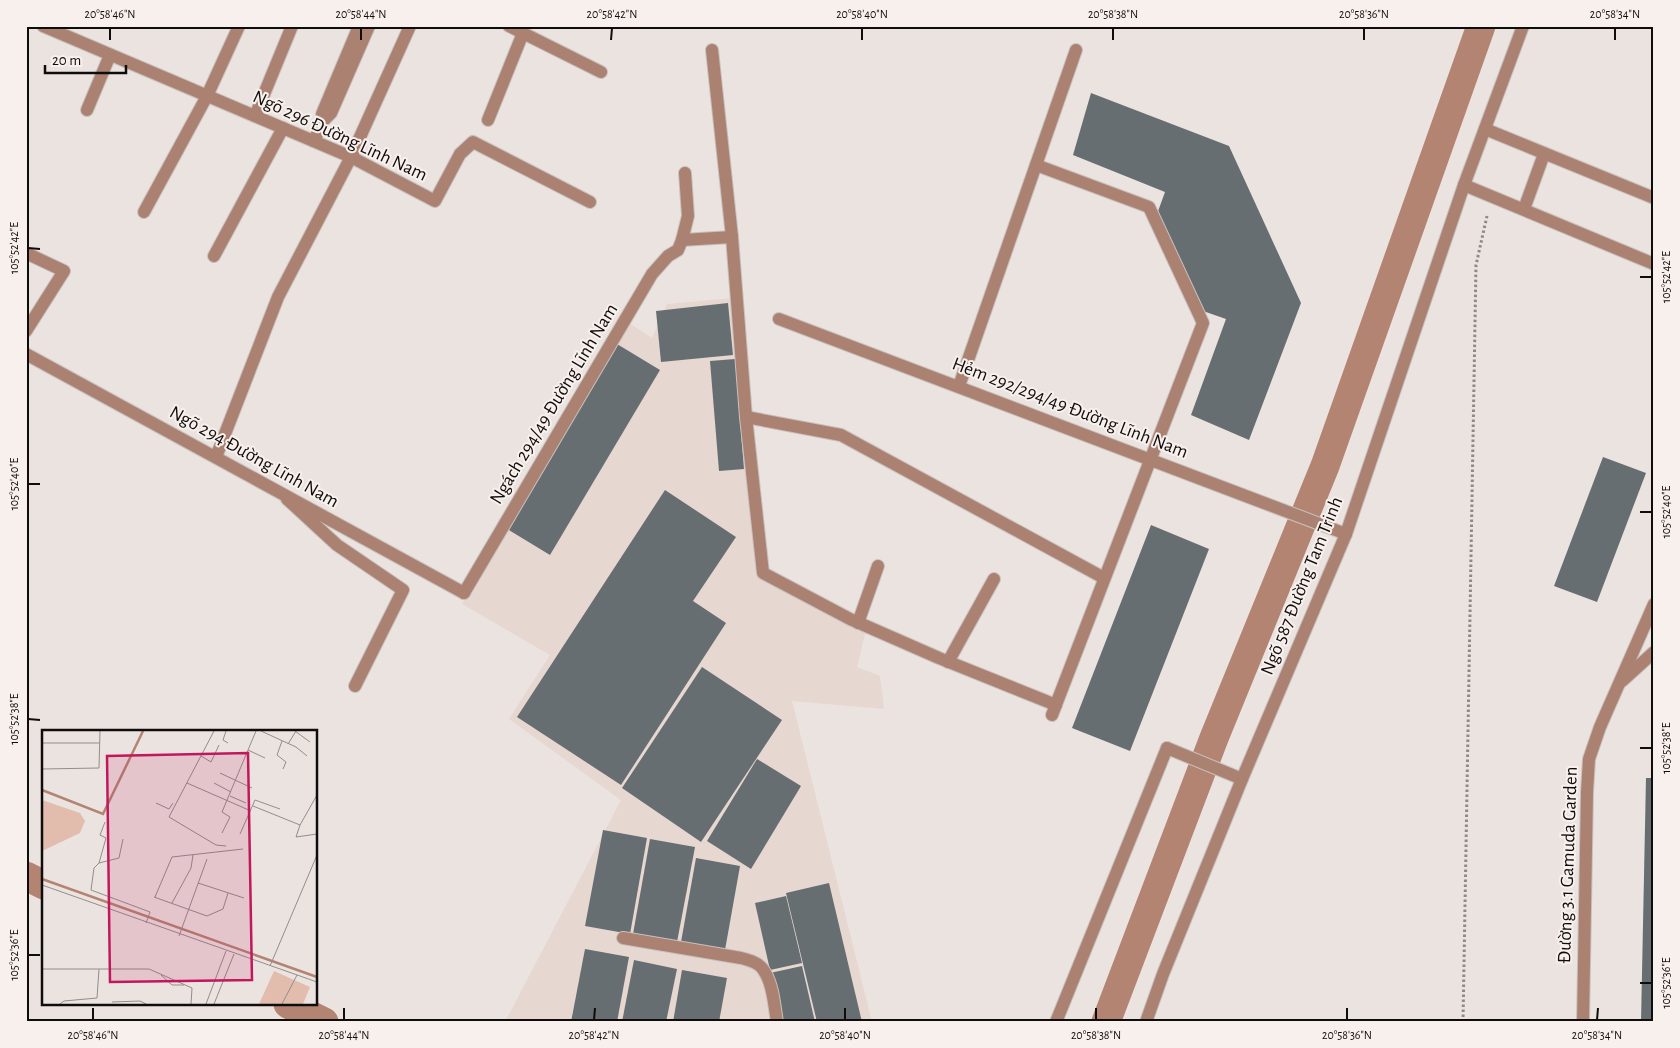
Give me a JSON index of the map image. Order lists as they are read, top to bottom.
{
  "streets": {
    "street": [
      "Ngõ 296 Đường Lĩnh Nam",
      "Ngách 294/49 Đường Lĩnh Nam",
      "Hẻm 292/294/49 Đường Lĩnh Nam",
      "Ngõ 294 Đường Lĩnh Nam",
      "Ngõ 587 Đường Tam Trinh",
      "Đường 3.1 Gamuda Garden"
    ]
  },
  "crossings": [
    ["Ngách 294/49 Đường Lĩnh Nam", "Ngõ 294 Đường Lĩnh Nam"],
    ["Hẻm 292/294/49 Đường Lĩnh Nam", "Ngõ 587 Đường Tam Trinh"]
  ],
  "scale_bar": "20 m",
  "coordinates": [
    "20°58'46\"N",
    "20°58'44\"N",
    "20°58'42\"N",
    "20°58'40\"N",
    "20°58'38\"N",
    "20°58'36\"N",
    "20°58'34\"N",
    "105°52'42\"E",
    "105°52'40\"E",
    "105°52'38\"E",
    "105°52'36\"E"
  ]
}
